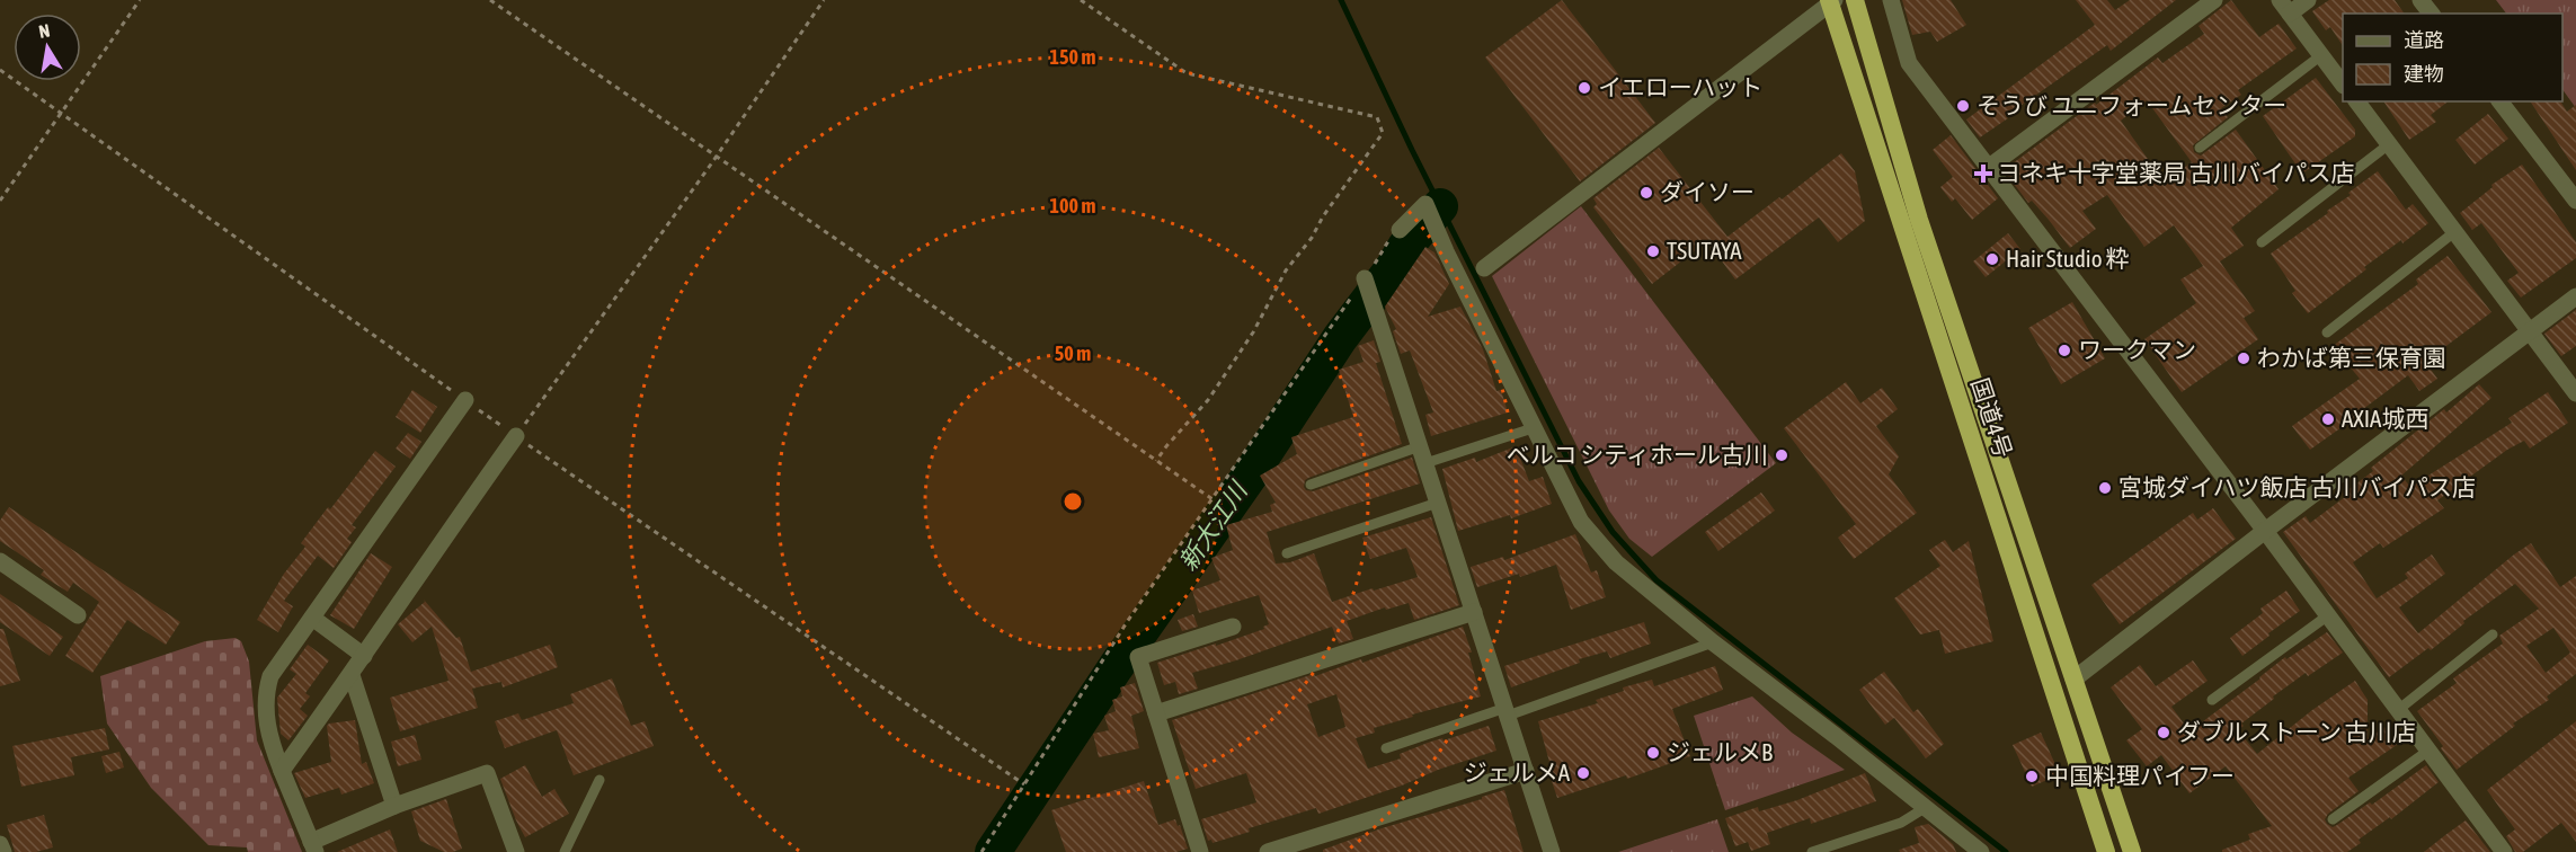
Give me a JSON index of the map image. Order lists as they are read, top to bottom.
{
  "streets": {
    "highway": ["国道4号"]
  },
  "water": ["新大江川"],
  "places": {
    "other": [
      "イエローハット",
      "そうび ユニフォームセンター",
      "ダイソー",
      "TSUTAYA",
      "Hair Studio 粋",
      "ワークマン",
      "わかば第三保育園",
      "AXIA城西",
      "ベルコ シティホール古川",
      "宮城ダイハツ飯店 古川バイパス店",
      "ダブルストーン 古川店",
      "ジェルメB",
      "ジェルメA",
      "中国料理パイフー"
    ],
    "health": ["ヨネキ十字堂薬局 古川バイパス店"]
  },
  "legend": ["道路", "建物"],
  "north": "top",
  "rings": ["150 m", "100 m", "50 m"]
}
